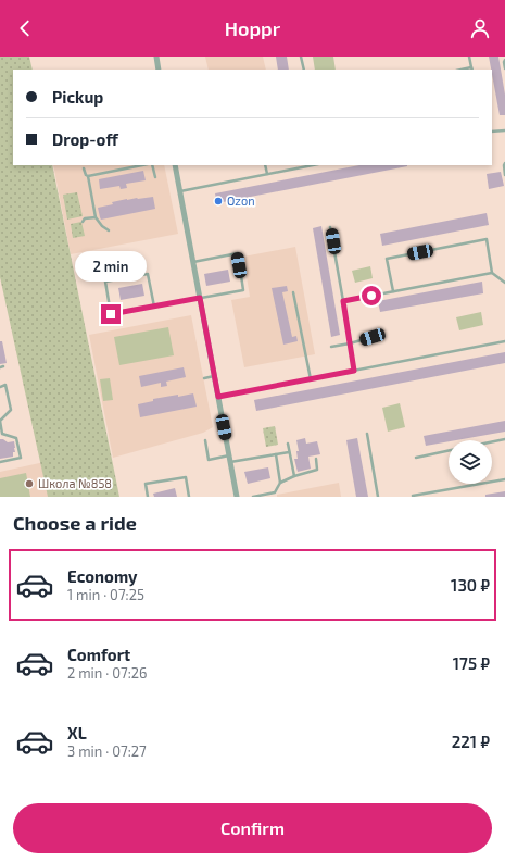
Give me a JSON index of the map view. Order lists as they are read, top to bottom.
{
  "places": ["Ozon", "Школа №858"],
  "page": {
    "header": "Hoppr",
    "banner": ["Pickup", "Drop-off"],
    "bubble": "2 min",
    "heading": "Choose a ride",
    "list": [
      {
        "name": "Economy",
        "note": "1 min · 07:25",
        "value": "130 ₽"
      },
      {
        "name": "Comfort",
        "note": "2 min · 07:26",
        "value": "175 ₽"
      },
      {
        "name": "XL",
        "note": "3 min · 07:27",
        "value": "221 ₽"
      }
    ],
    "buttons": "Confirm"
  }
}
